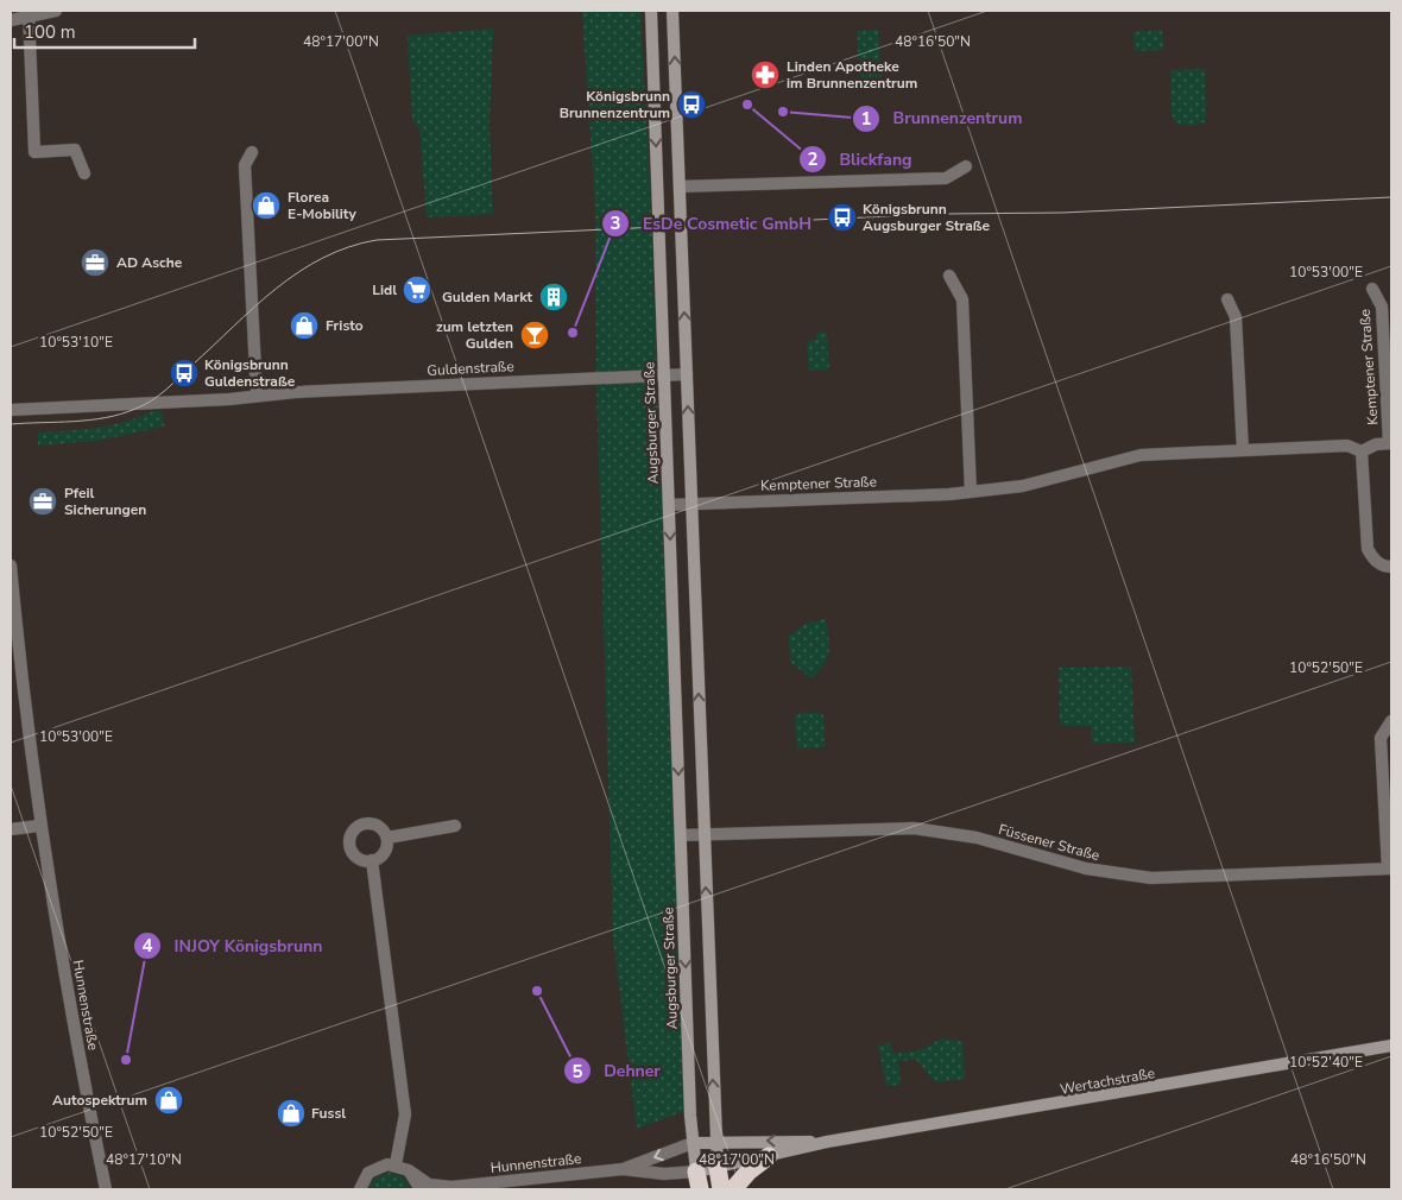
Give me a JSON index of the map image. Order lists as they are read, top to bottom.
{
  "streets": {
    "street": [
      "Kemptener Straße",
      "Guldenstraße",
      "Augsburger Straße",
      "Füssener Straße",
      "Hunnenstraße",
      "Wertachstraße"
    ]
  },
  "crossings": [
    ["Kemptener Straße", "Augsburger Straße"],
    ["Guldenstraße", "Augsburger Straße"],
    ["Augsburger Straße", "Hunnenstraße"],
    ["Augsburger Straße", "Wertachstraße"],
    ["Hunnenstraße", "Wertachstraße"]
  ],
  "places": {
    "pharmacy": ["Linden Apotheke im Brunnenzentrum"],
    "bus stop": ["Königsbrunn Brunnenzentrum", "Königsbrunn Augsburger Straße", "Königsbrunn Guldenstraße"],
    "other": [
      "Blickfang",
      "Brunnenzentrum",
      "EsDe Cosmetic GmbH",
      "Dehner",
      "INJOY Königsbrunn"
    ],
    "shop": [
      "Florea E-Mobility",
      "Fristo",
      "Autospektrum",
      "Fussl"
    ],
    "office": ["AD Asche", "Pfeil Sicherungen"],
    "supermarket": ["Lidl"],
    "building": ["Gulden Markt"],
    "bar": ["zum letzten Gulden"]
  },
  "scale_bar": "100 m",
  "coordinates": [
    "48°17'00\"N",
    "48°16'50\"N",
    "10°53'00\"E",
    "10°53'10\"E",
    "10°52'50\"E",
    "10°52'40\"E",
    "48°17'10\"N"
  ]
}
